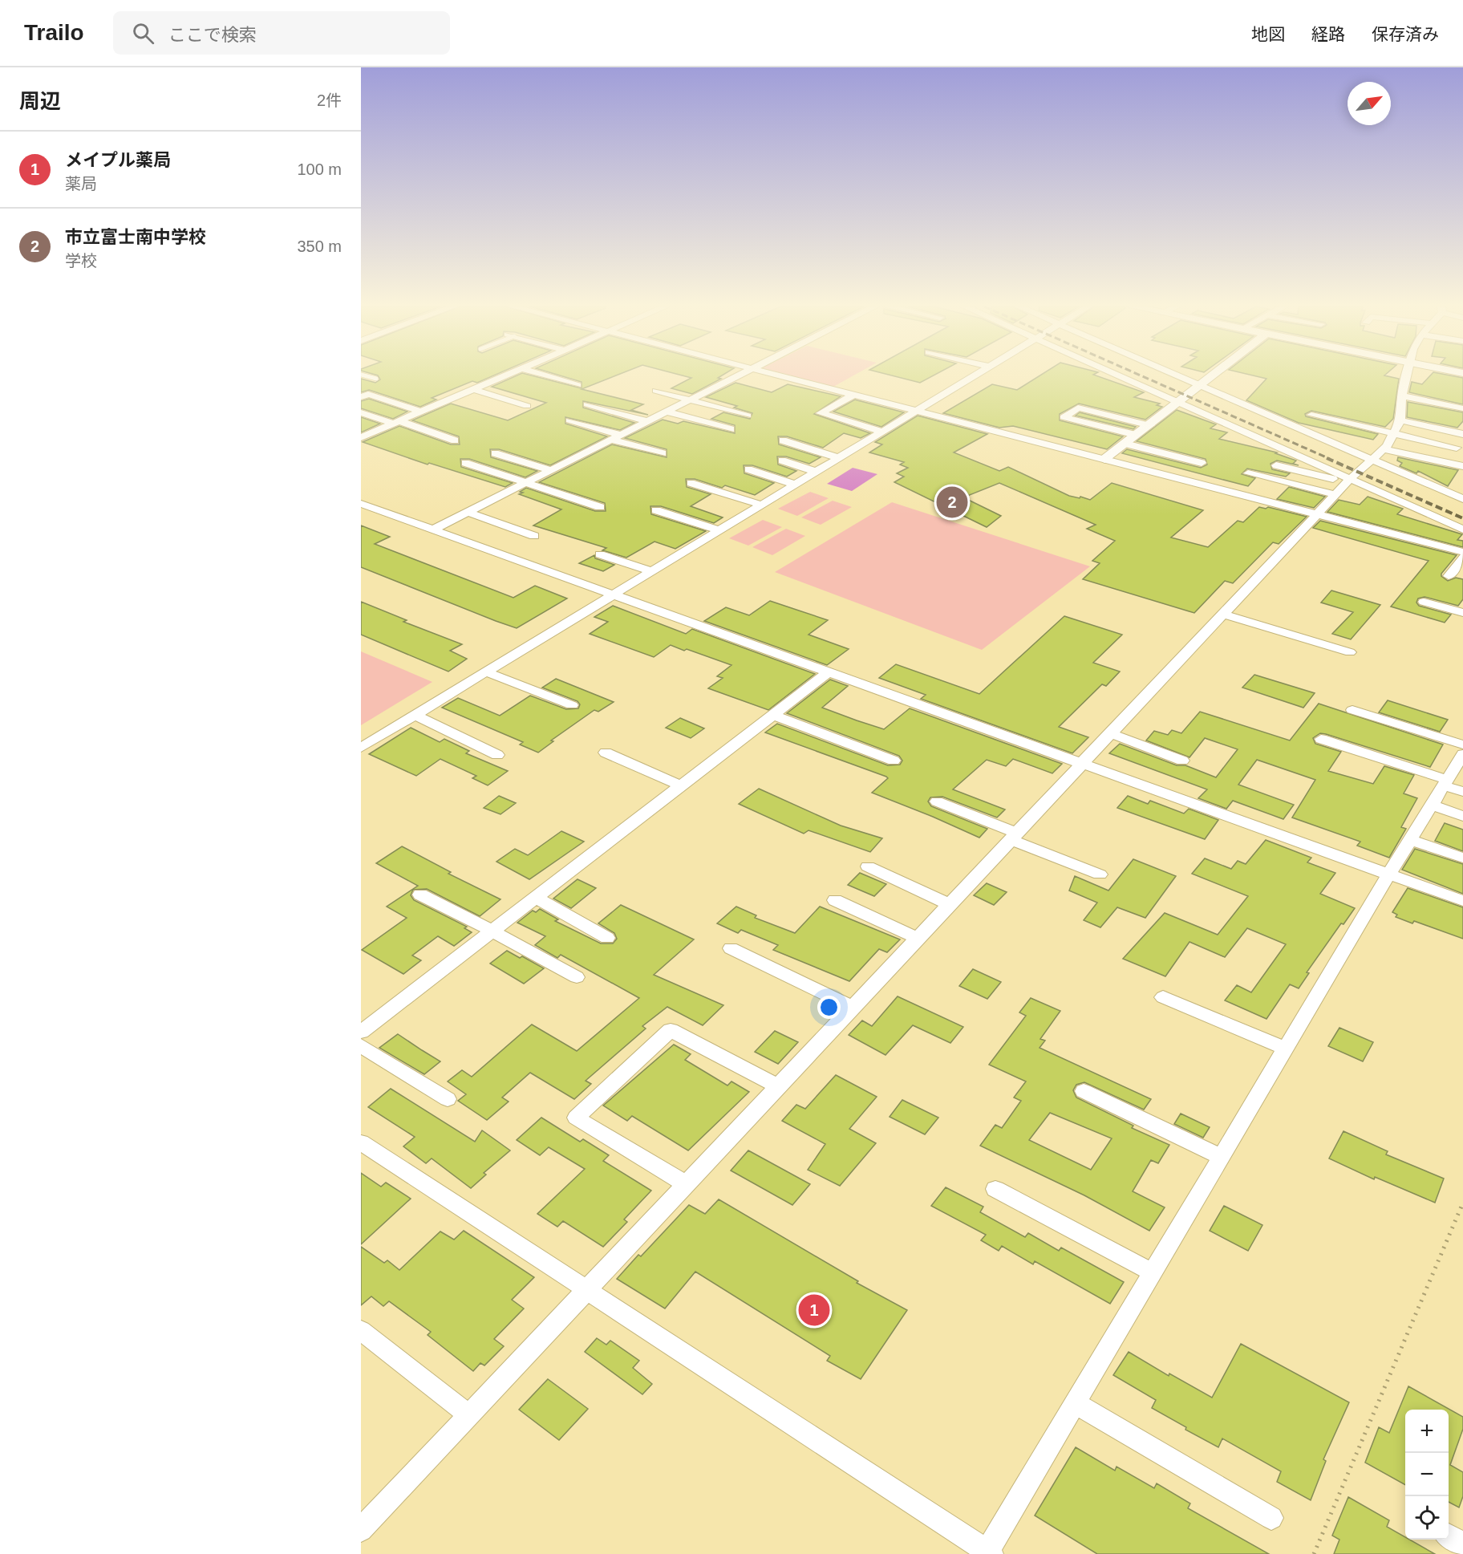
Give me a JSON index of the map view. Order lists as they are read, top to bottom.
{
  "north": "top right",
  "page": {
    "header": "Trailo",
    "search": "ここで検索",
    "nav": ["地図", "経路", "保存済み"],
    "heading": ["周辺", "2件"],
    "list": [
      {
        "mark": "1",
        "name": "メイプル薬局",
        "note": "薬局",
        "value": "100 m"
      },
      {
        "mark": "2",
        "name": "市立富士南中学校",
        "note": "学校",
        "value": "350 m"
      }
    ],
    "pins": ["2", "1"],
    "map_buttons": ["+", "−"]
  }
}
